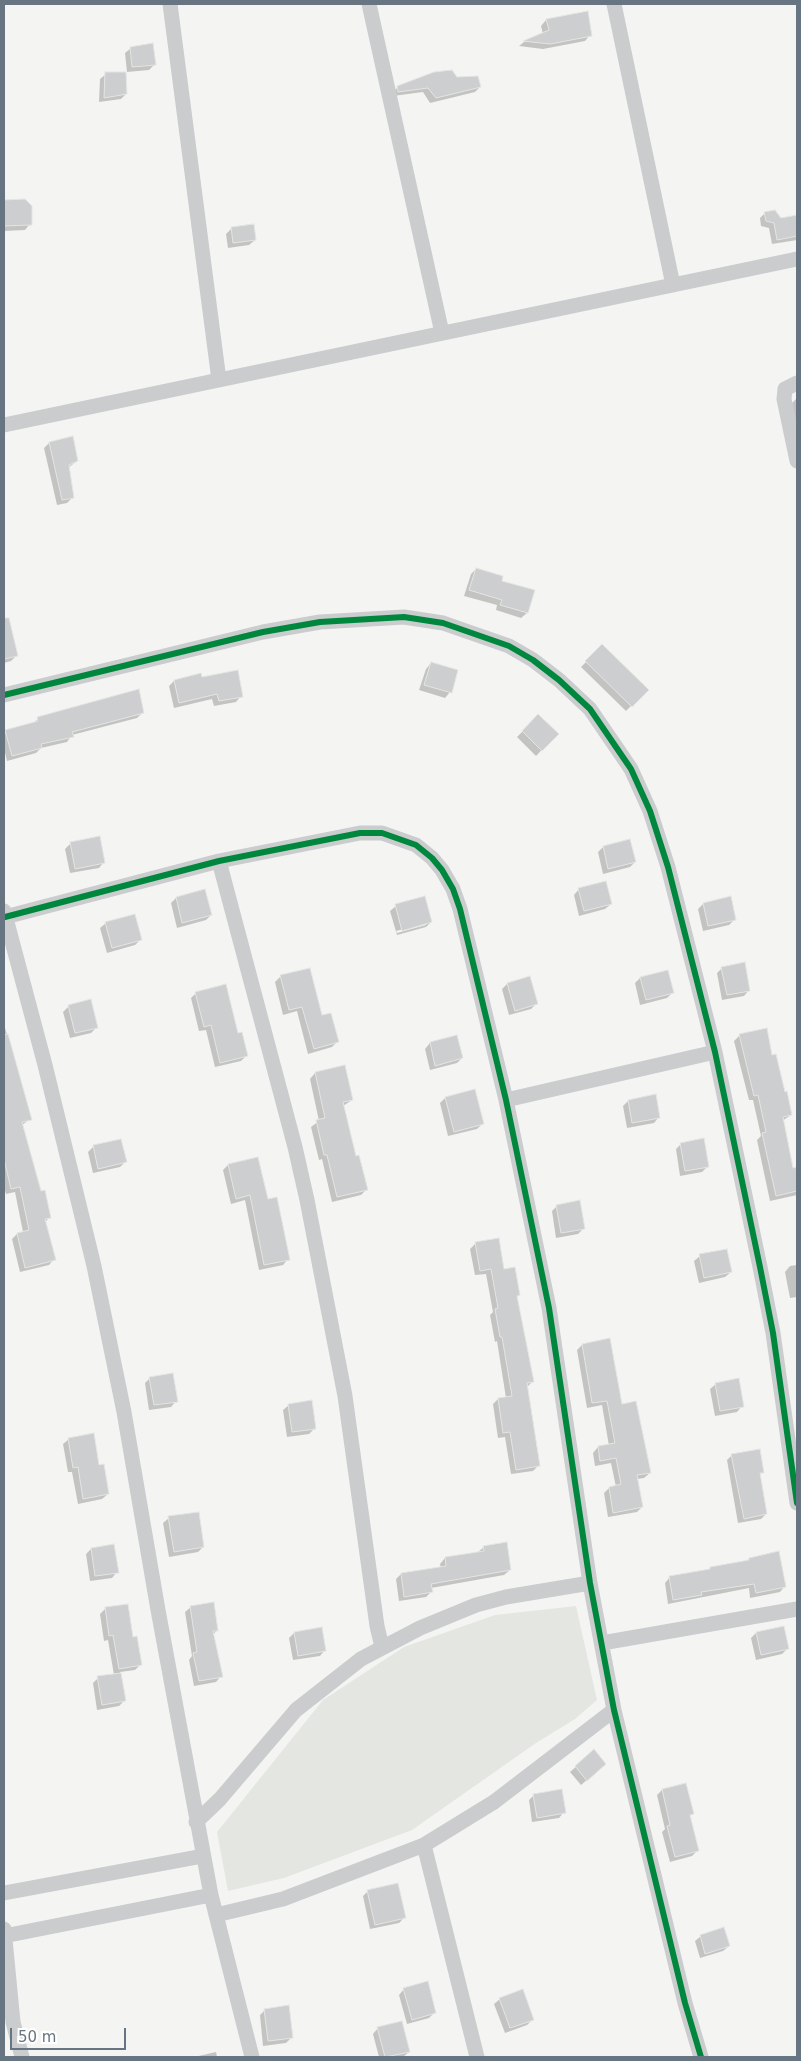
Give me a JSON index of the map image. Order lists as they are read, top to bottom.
{
  "scale_bar": "50 m"
}
